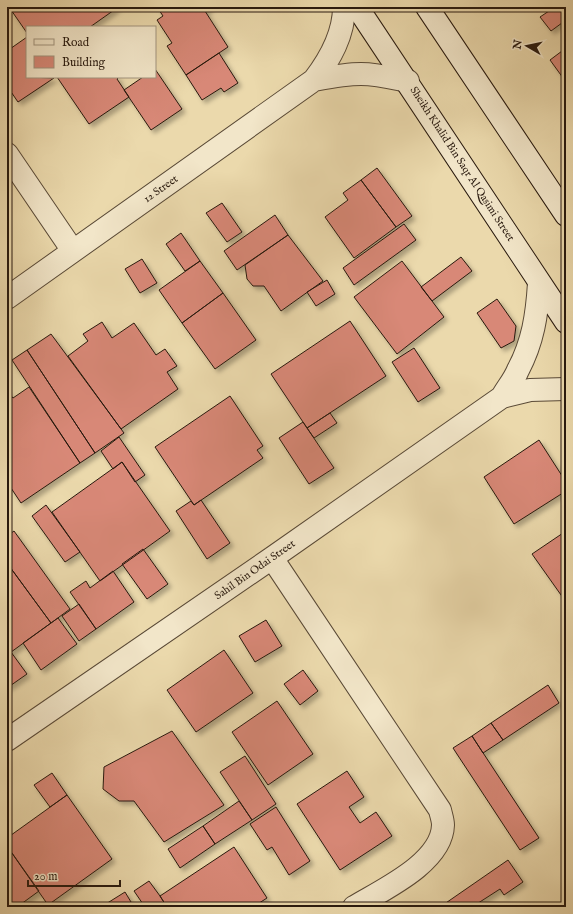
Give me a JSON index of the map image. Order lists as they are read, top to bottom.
{
  "streets": {
    "street": ["Sheikh Khalid Bin Saqr Al Qasimi Street", "12 Street", "Sahil Bin Odai Street"]
  },
  "crossings": [
    ["Sheikh Khalid Bin Saqr Al Qasimi Street", "12 Street"],
    ["Sheikh Khalid Bin Saqr Al Qasimi Street", "Sahil Bin Odai Street"]
  ],
  "legend": ["Road", "Building"],
  "scale_bar": "20 m",
  "north": "left"
}
